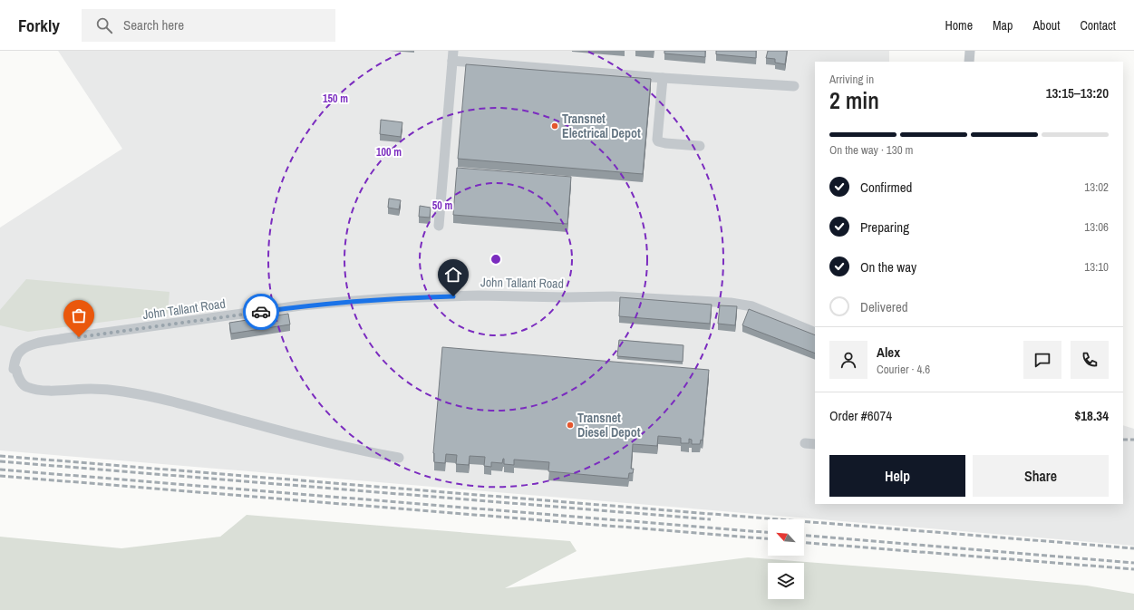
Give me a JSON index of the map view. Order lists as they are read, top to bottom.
{
  "streets": {
    "lane": ["John Tallant Road"]
  },
  "places": ["Transnet Electrical Depot", "Transnet Diesel Depot"],
  "north": "top left",
  "page": {
    "header": "Forkly",
    "search": "Search here",
    "nav": [
      "Home",
      "Map",
      "About",
      "Contact"
    ],
    "heading": ["2 min", "Arriving in", "13:15–13:20"],
    "panel": [
      "Alex",
      "Courier · 4.6",
      "Order #6074",
      "$18.34"
    ],
    "bar": "On the way · 130 m",
    "list": [
      ["Confirmed", "13:02"],
      ["Preparing", "13:06"],
      ["On the way", "13:10"],
      "Delivered"
    ],
    "buttons": ["Help", "Share"]
  },
  "rings": ["150 m", "100 m", "50 m"]
}
